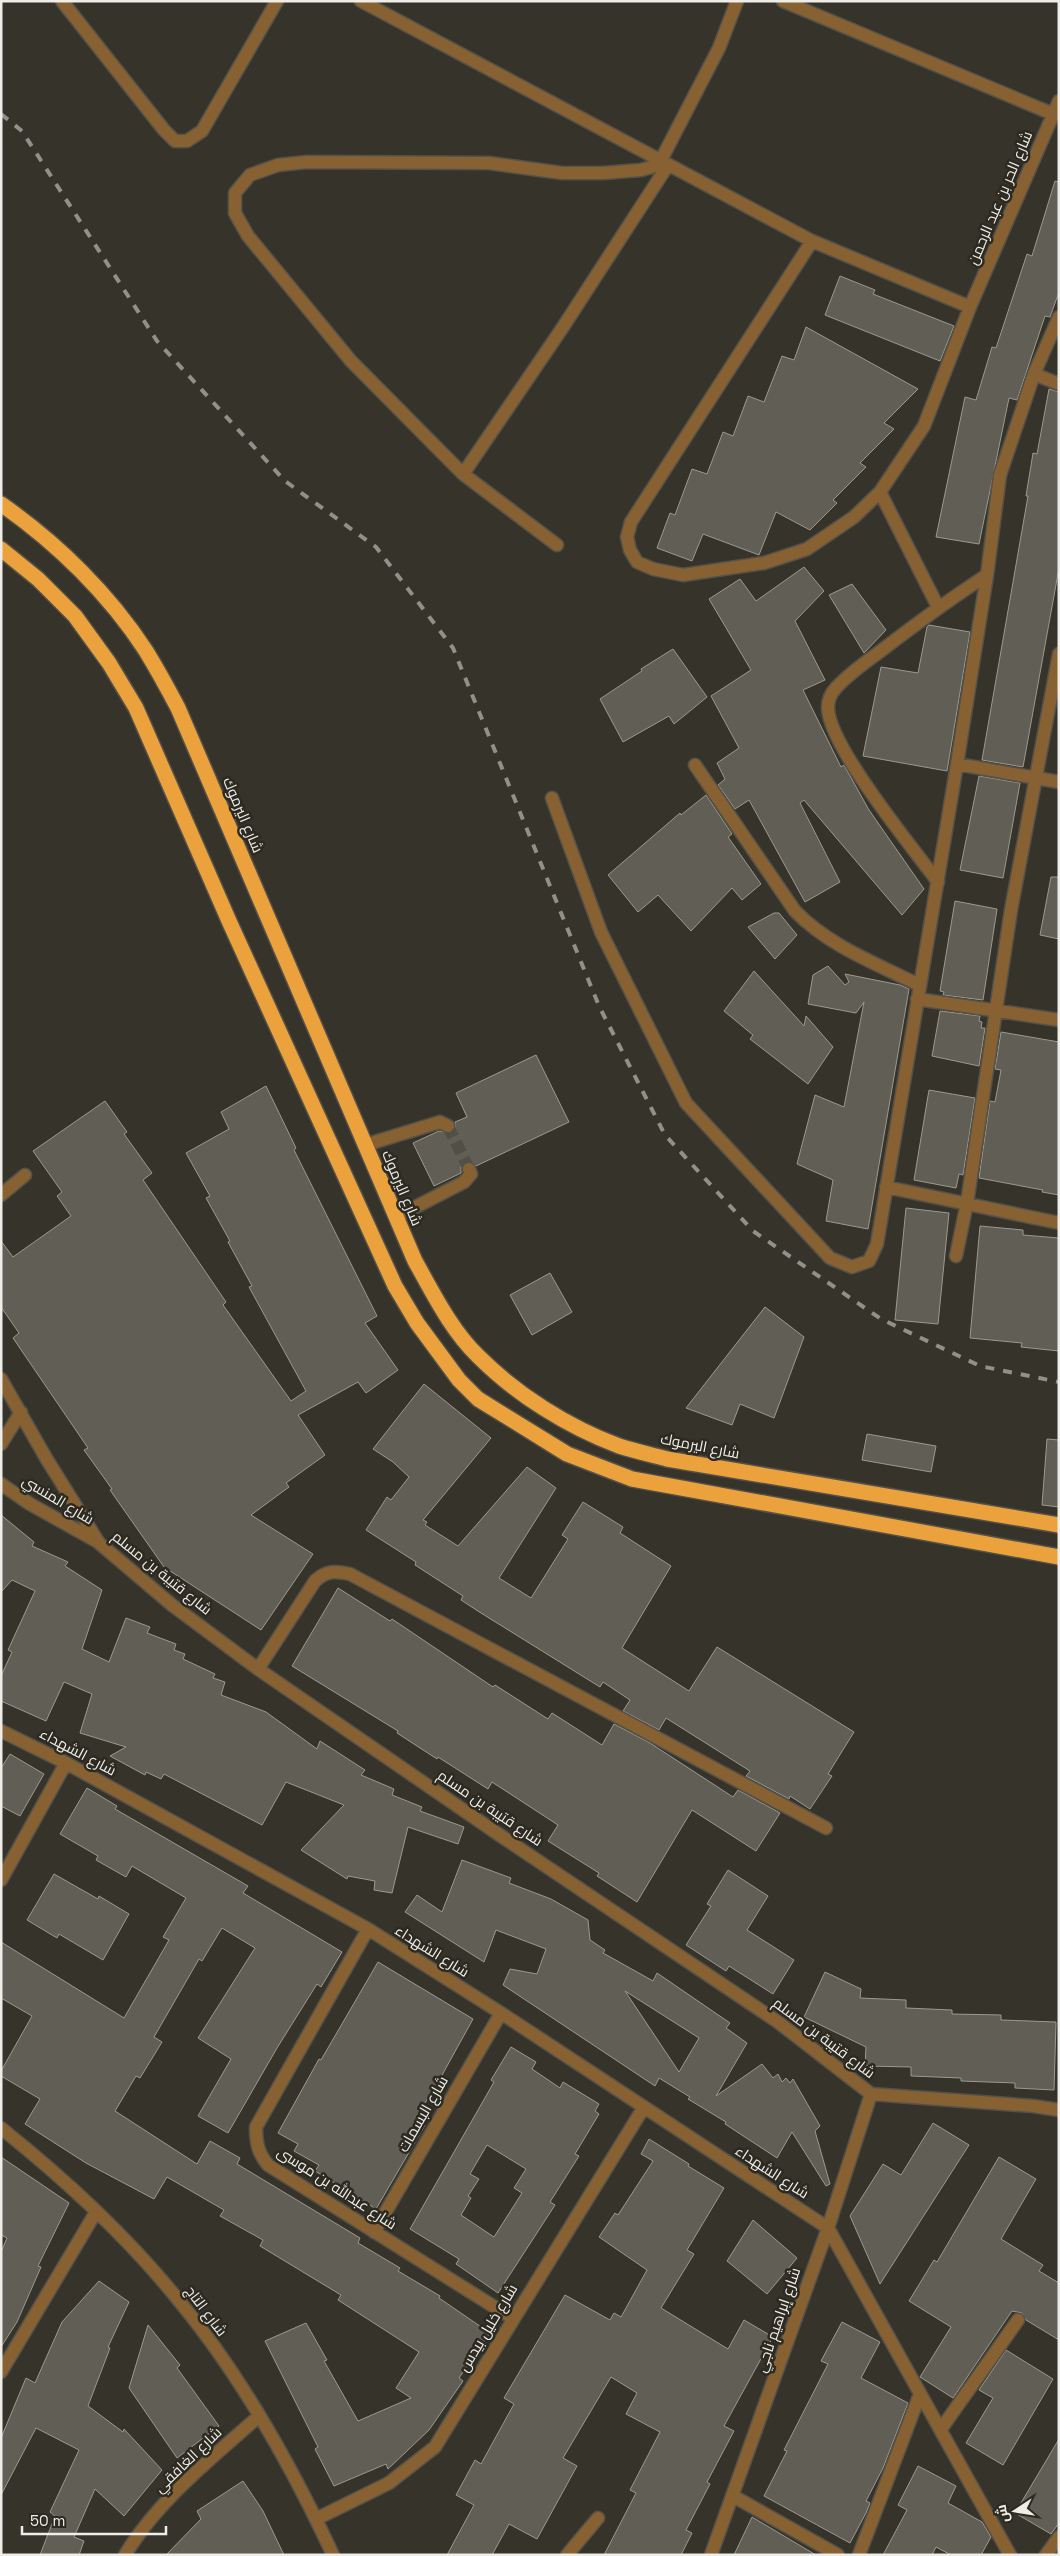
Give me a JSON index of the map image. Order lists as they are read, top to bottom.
{
  "streets": {
    "highway": ["شارع اليرموك"],
    "street": [
      "شارع الحر بن عبد الرحمن",
      "شارع المنسي",
      "شارع قتيبة بن مسلم",
      "شارع الشهداء",
      "شارع البسمات",
      "شارع عبدالله بن موسى",
      "شارع التاج",
      "شارع إبراهيم ناجي",
      "شارع خليل بيدس",
      "شارع الغافقي"
    ]
  },
  "crossings": [
    ["شارع المنسي", "شارع قتيبة بن مسلم"],
    ["شارع قتيبة بن مسلم", "شارع إبراهيم ناجي"],
    ["شارع الشهداء", "شارع البسمات"],
    ["شارع الشهداء", "شارع عبدالله بن موسى"],
    ["شارع الشهداء", "شارع إبراهيم ناجي"],
    ["شارع الشهداء", "شارع خليل بيدس"],
    ["شارع البسمات", "شارع عبدالله بن موسى"],
    ["شارع عبدالله بن موسى", "شارع خليل بيدس"],
    ["شارع التاج", "شارع خليل بيدس"],
    ["شارع التاج", "شارع الغافقي"]
  ],
  "scale_bar": "50 m",
  "north": "left"
}
